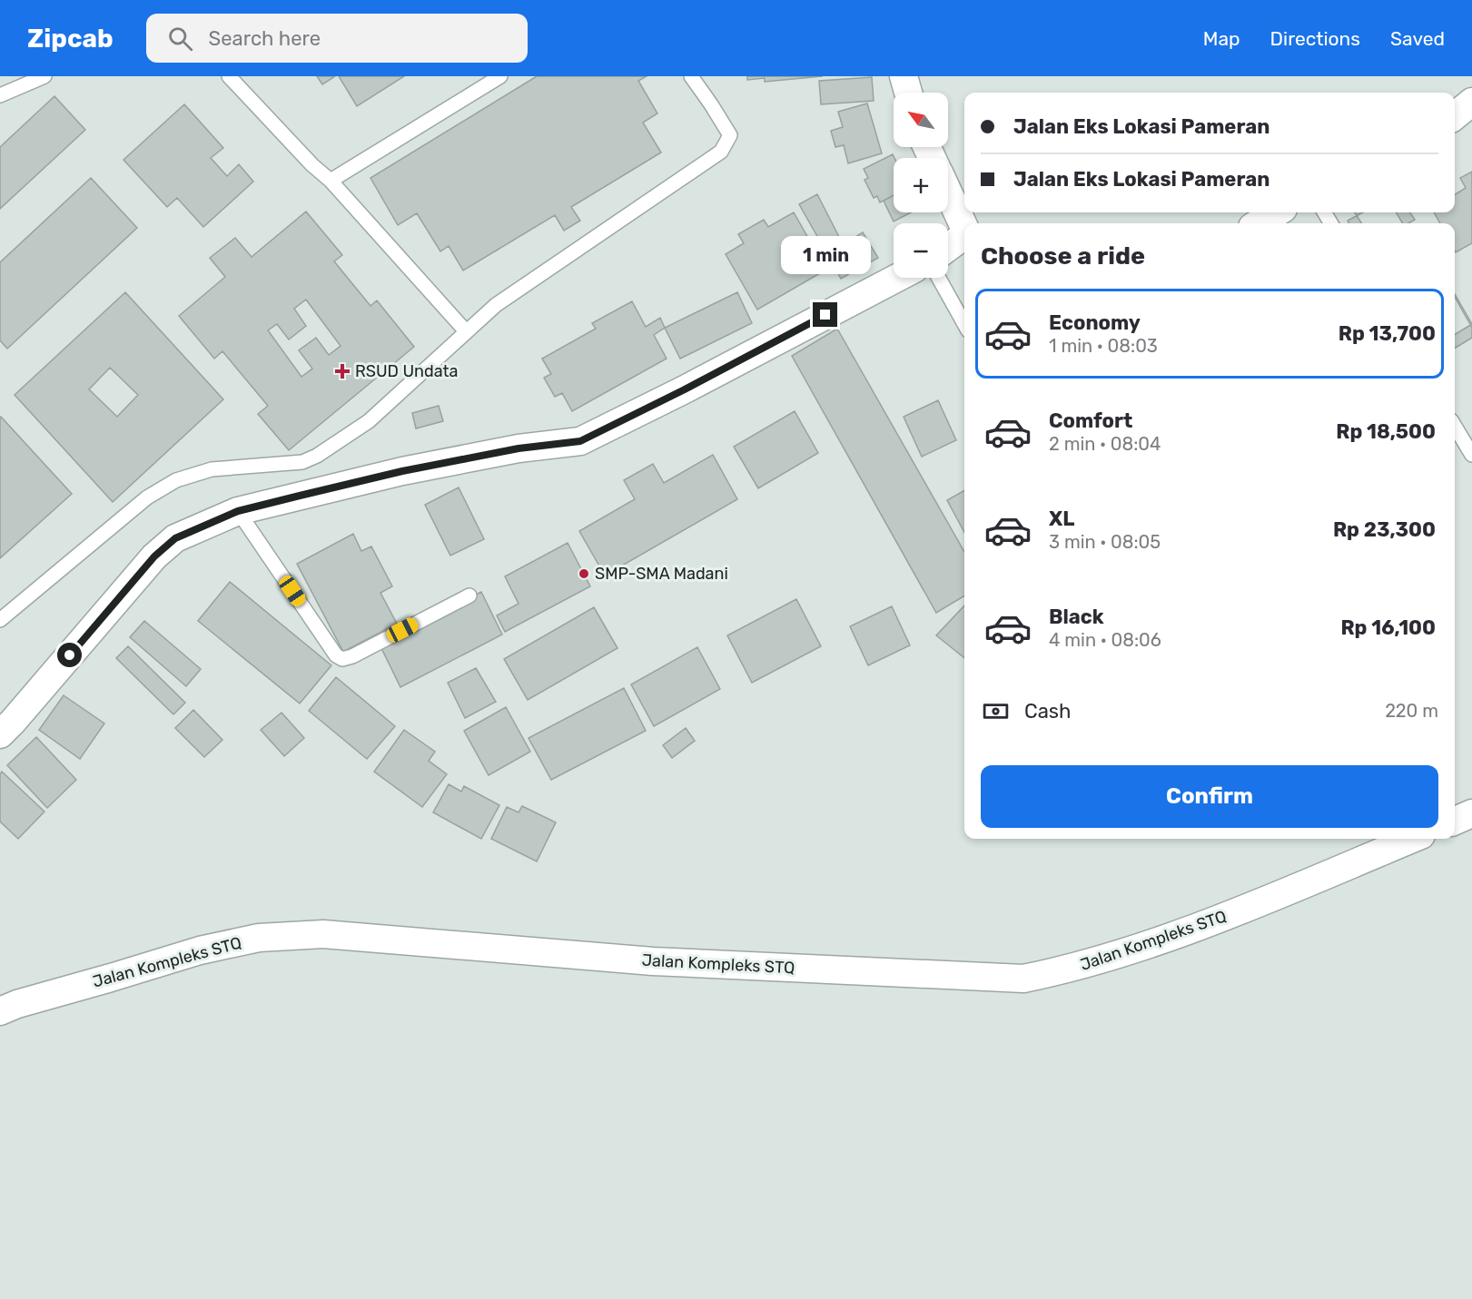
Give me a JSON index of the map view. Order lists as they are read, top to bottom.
{
  "streets": {
    "street": ["Jalan Kompleks STQ"]
  },
  "places": {
    "health": ["RSUD Undata"],
    "other": ["SMP-SMA Madani"]
  },
  "north": "top left",
  "page": {
    "header": "Zipcab",
    "search": "Search here",
    "nav": ["Map", "Directions", "Saved"],
    "map_buttons": ["+", "−"],
    "banner": ["Jalan Eks Lokasi Pameran", "Jalan Eks Lokasi Pameran"],
    "heading": "Choose a ride",
    "bubble": "1 min",
    "list": [
      {
        "name": "Economy",
        "note": "1 min · 08:03",
        "value": "Rp 13,700"
      },
      {
        "name": "Comfort",
        "note": "2 min · 08:04",
        "value": "Rp 18,500"
      },
      {
        "name": "XL",
        "note": "3 min · 08:05",
        "value": "Rp 23,300"
      },
      {
        "name": "Black",
        "note": "4 min · 08:06",
        "value": "Rp 16,100"
      }
    ],
    "pay": ["Cash", "220 m"],
    "buttons": "Confirm"
  }
}
